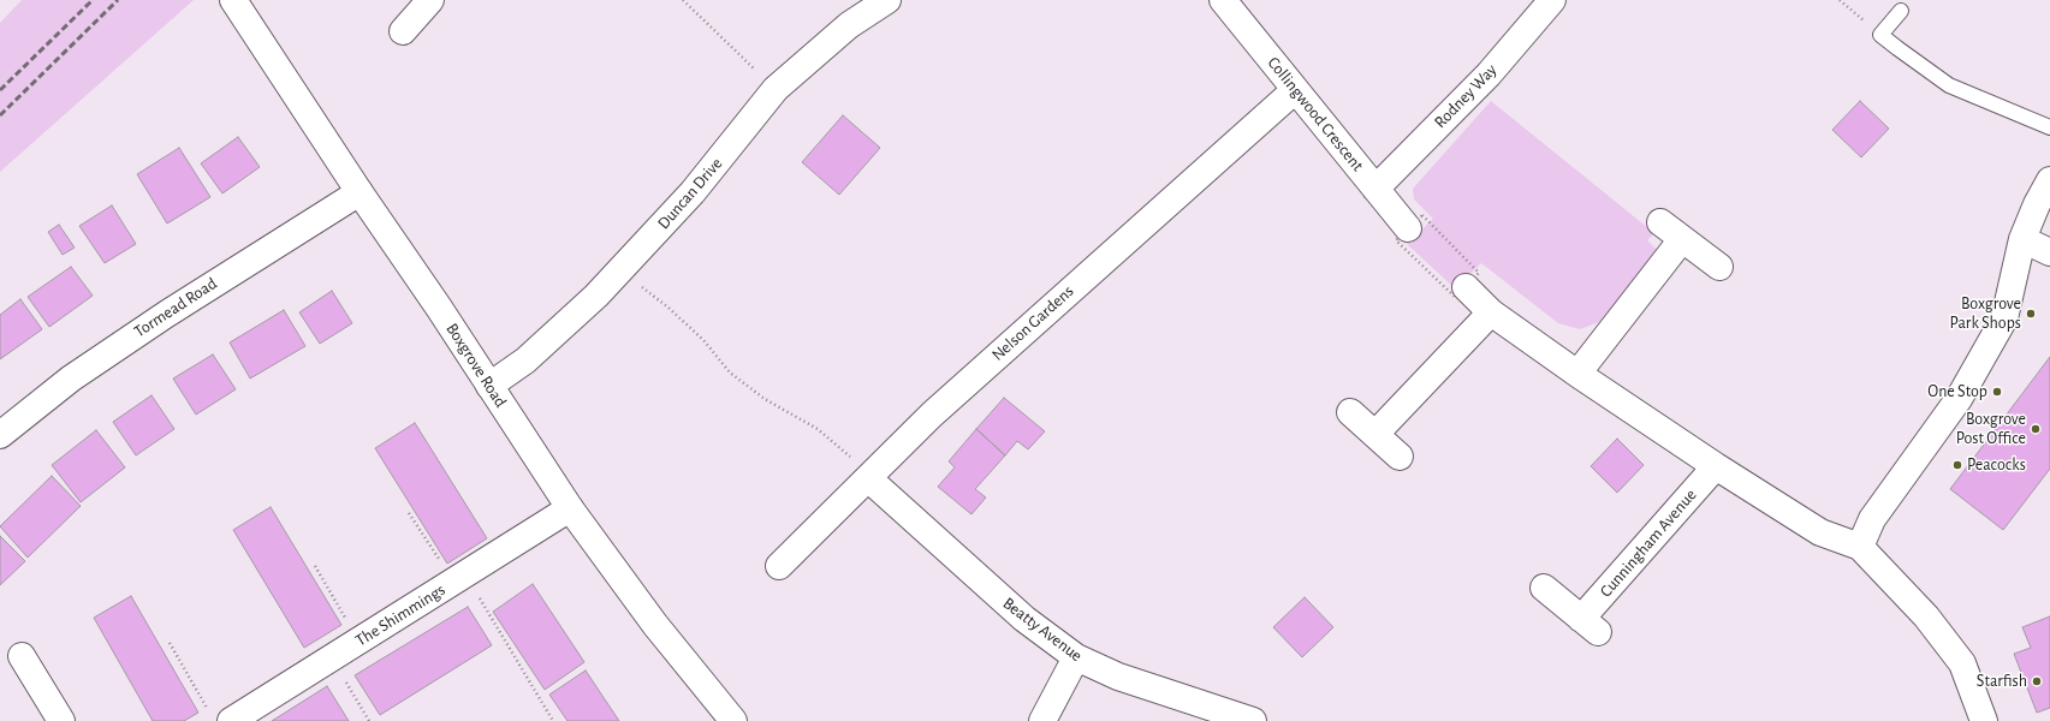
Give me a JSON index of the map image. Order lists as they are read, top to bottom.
{
  "streets": {
    "street": [
      "Rodney Way",
      "Collingwood Crescent",
      "Duncan Drive",
      "Tormead Road",
      "Nelson Gardens",
      "Boxgrove Road",
      "Cunningham Avenue",
      "The Shimmings",
      "Beatty Avenue"
    ]
  },
  "crossings": [
    ["Rodney Way", "Collingwood Crescent"],
    ["Collingwood Crescent", "Nelson Gardens"],
    ["Duncan Drive", "Boxgrove Road"],
    ["Tormead Road", "Boxgrove Road"],
    ["Nelson Gardens", "Beatty Avenue"],
    ["Boxgrove Road", "The Shimmings"]
  ],
  "places": [
    "Boxgrove Park Shops",
    "One Stop",
    "Boxgrove Post Office",
    "Peacocks",
    "Starfish"
  ]
}
